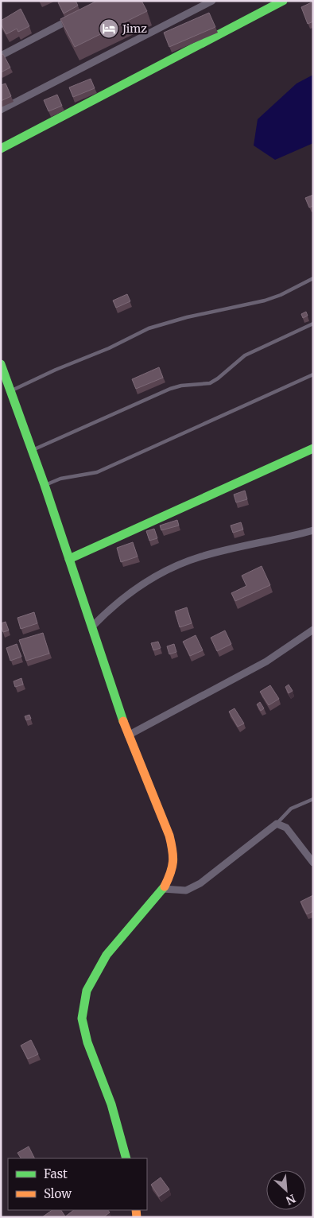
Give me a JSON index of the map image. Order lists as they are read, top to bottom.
{
  "places": {
    "hotel": ["Jimz"]
  },
  "legend": ["Fast", "Slow"],
  "north": "bottom right"
}
